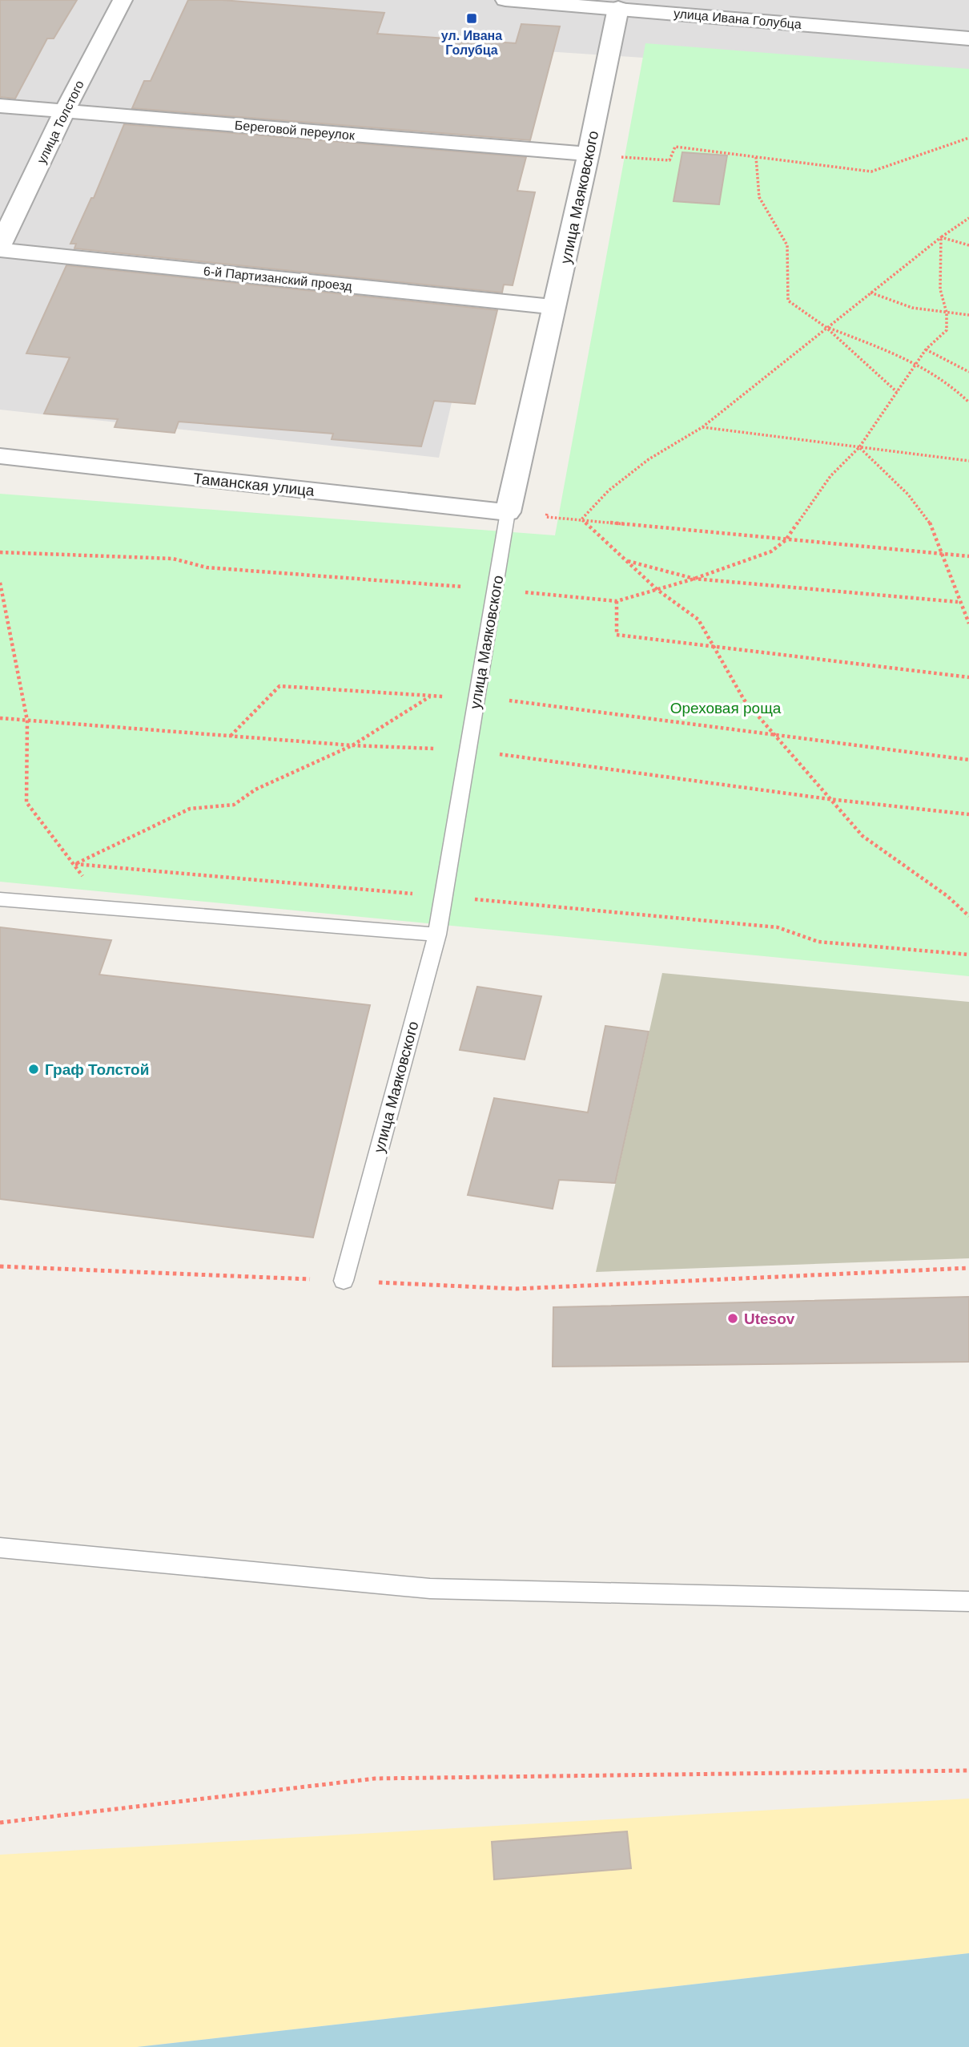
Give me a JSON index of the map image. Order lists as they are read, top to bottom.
{
  "streets": {
    "street": [
      "улица Ивана Голубца",
      "улица Толстого",
      "Береговой переулок",
      "улица Маяковского",
      "6-й Партизанский проезд",
      "Таманская улица"
    ]
  },
  "crossings": [
    ["улица Ивана Голубца", "улица Маяковского"],
    ["улица Толстого", "Береговой переулок"],
    ["Береговой переулок", "улица Маяковского"],
    ["улица Маяковского", "6-й Партизанский проезд"],
    ["улица Маяковского", "Таманская улица"]
  ],
  "parks": ["Ореховая роща"],
  "places": {
    "transit": ["ул. Ивана Голубца"],
    "other": ["Граф Толстой", "Utesov"]
  }
}
